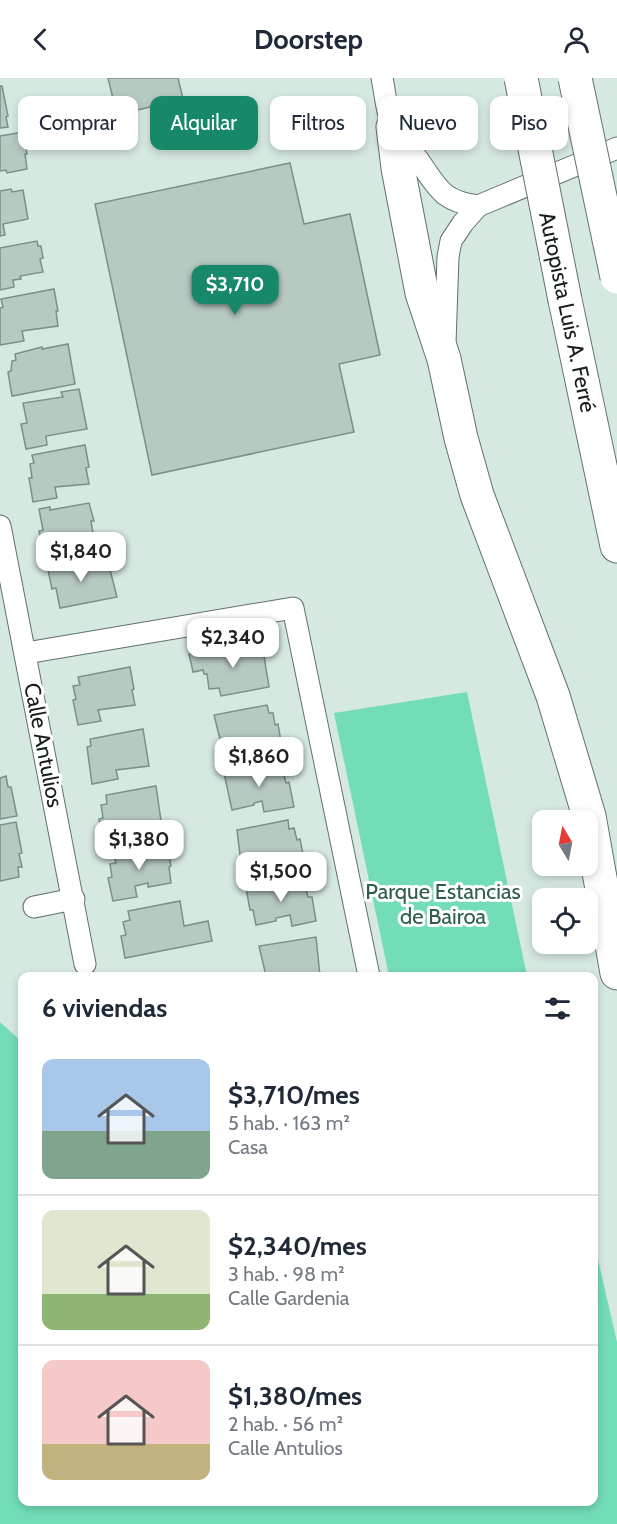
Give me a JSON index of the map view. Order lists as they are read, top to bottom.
{
  "streets": {
    "highway": ["Autopista Luis A. Ferré"],
    "street": ["Calle Antulios"]
  },
  "parks": ["Parque Estancias de Bairoa"],
  "north": "top",
  "page": {
    "header": "Doorstep",
    "chip": [
      "Comprar",
      "Alquilar",
      "Filtros",
      "Nuevo",
      "Piso"
    ],
    "price": [
      "$3,710",
      "$1,840",
      "$2,340",
      "$1,860",
      "$1,380",
      "$1,500"
    ],
    "heading": "6 viviendas",
    "list": [
      {
        "name": "$3,710/mes",
        "note": "5 hab. · 163 m² · Casa"
      },
      {
        "name": "$2,340/mes",
        "note": "3 hab. · 98 m² · Calle Gardenia"
      },
      {
        "name": "$1,380/mes",
        "note": "2 hab. · 56 m² · Calle Antulios"
      }
    ]
  }
}
